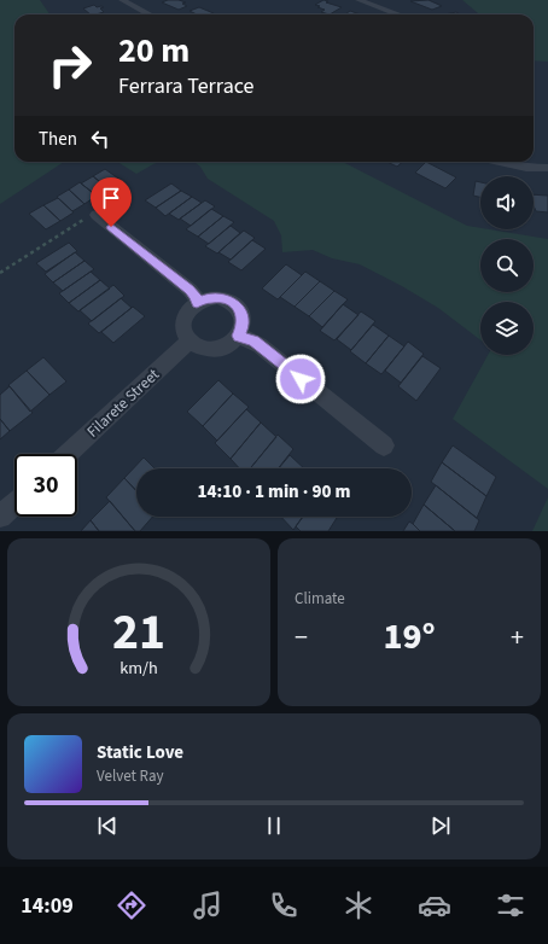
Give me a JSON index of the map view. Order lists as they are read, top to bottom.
{
  "streets": {
    "street": ["Filarete Street"]
  },
  "page": {
    "turn": ["20 m", "Ferrara Terrace"],
    "then": "Then",
    "limit": "30",
    "trip": "14:10 · 1 min · 90 m",
    "tile": "Climate",
    "heat": ["−", "19°", "+"],
    "song": ["Static Love", "Velvet Ray"],
    "tabs": "14:09",
    "gauge": ["21", "km/h"]
  }
}
